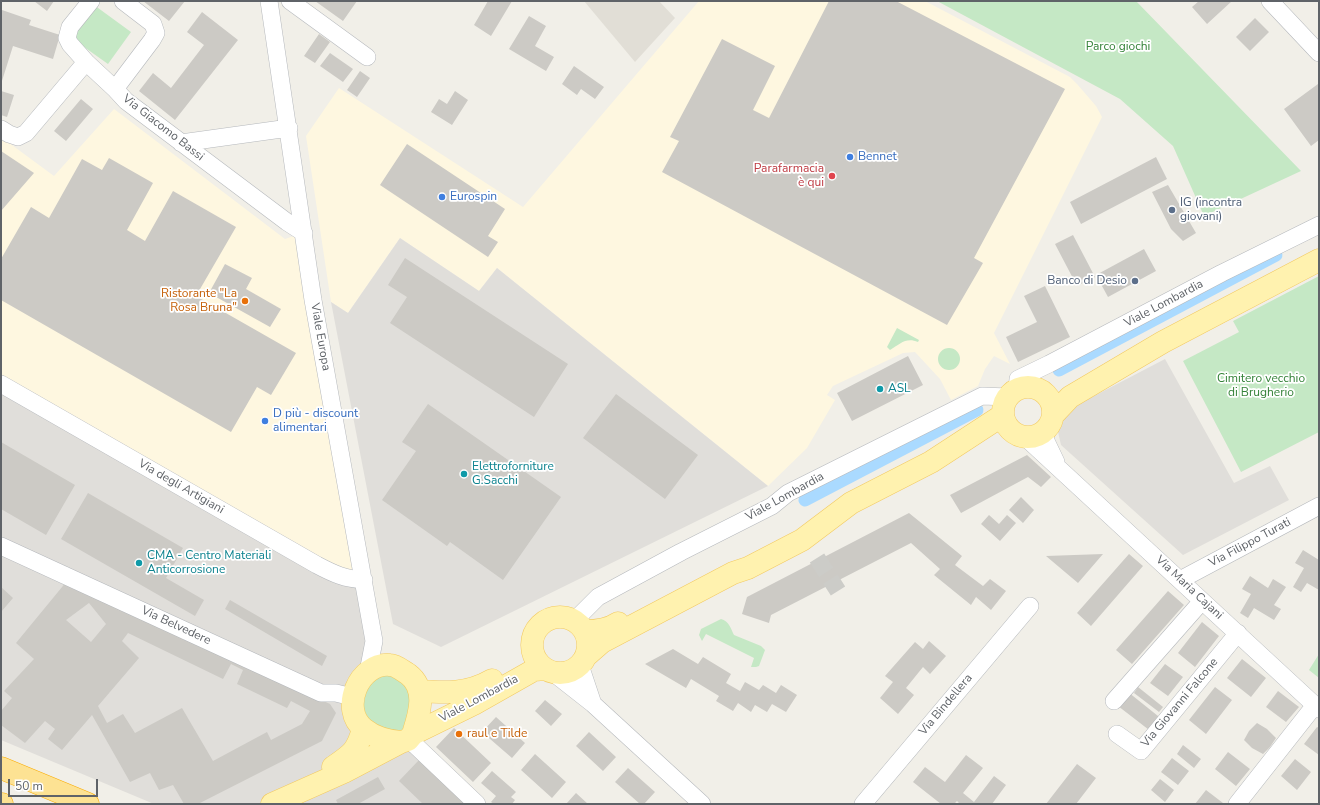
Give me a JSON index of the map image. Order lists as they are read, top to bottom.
{
  "streets": {
    "main road": ["Viale Lombardia"],
    "street": [
      "Via Giacomo Bassi",
      "Viale Europa",
      "Via degli Artigiani",
      "Via Filippo Turati",
      "Via Maria Cajani",
      "Via Belvedere",
      "Via Giovanni Falcone",
      "Via Bindellera"
    ]
  },
  "crossings": [
    ["Via Giacomo Bassi", "Viale Europa"],
    ["Viale Lombardia", "Viale Europa"],
    ["Viale Lombardia", "Via Maria Cajani"],
    ["Viale Lombardia", "Via Belvedere"],
    ["Viale Europa", "Via degli Artigiani"],
    ["Viale Europa", "Via Belvedere"],
    ["Via Filippo Turati", "Via Maria Cajani"],
    ["Via Maria Cajani", "Via Giovanni Falcone"]
  ],
  "parks": ["Parco giochi", "Cimitero vecchio di Brugherio"],
  "places": [
    "Bennet",
    "Parafarmacia è qui",
    "Eurospin",
    "IG (incontra giovani)",
    "Banco di Desio",
    "Ristorante \"La Rosa Bruna\"",
    "ASL",
    "D più - discount alimentari",
    "Elettroforniture G.Sacchi",
    "CMA - Centro Materiali Anticorrosione",
    "raul e Tilde"
  ],
  "scale_bar": "50 m"
}
